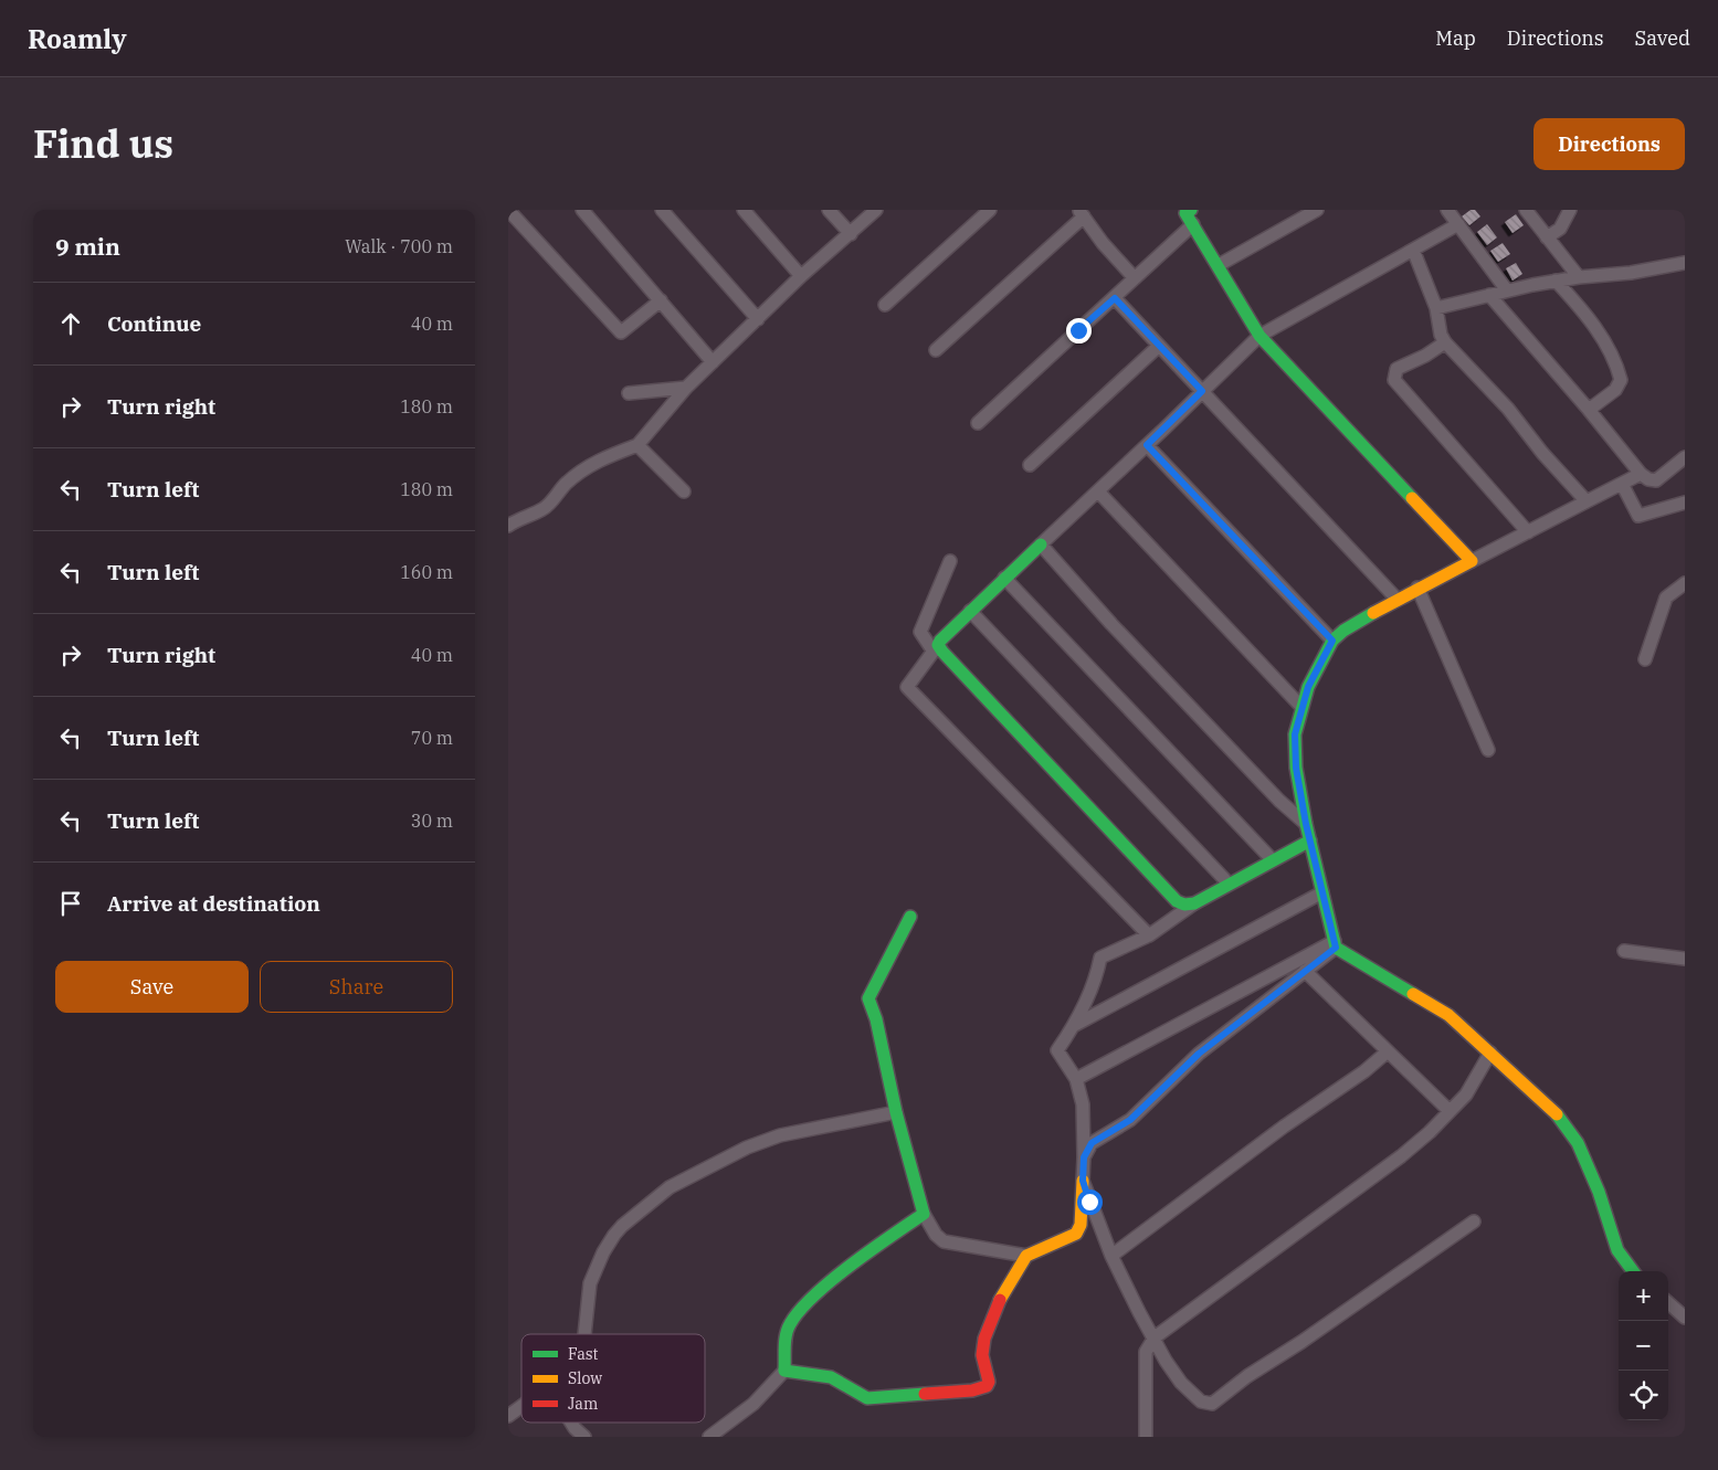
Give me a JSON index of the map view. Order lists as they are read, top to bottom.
{
  "legend": ["Fast", "Slow", "Jam"],
  "page": {
    "header": "Roamly",
    "nav": ["Map", "Directions", "Saved"],
    "title": "Find us",
    "buttons": [
      "Directions",
      ["Save", "Share"]
    ],
    "heading": ["9 min", "Walk · 700 m"],
    "list": [
      ["Continue", "40 m"],
      ["Turn right", "180 m"],
      ["Turn left", "180 m"],
      ["Turn left", "160 m"],
      ["Turn right", "40 m"],
      ["Turn left", "70 m"],
      ["Turn left", "30 m"],
      "Arrive at destination"
    ],
    "map_buttons": ["+", "−"]
  }
}
